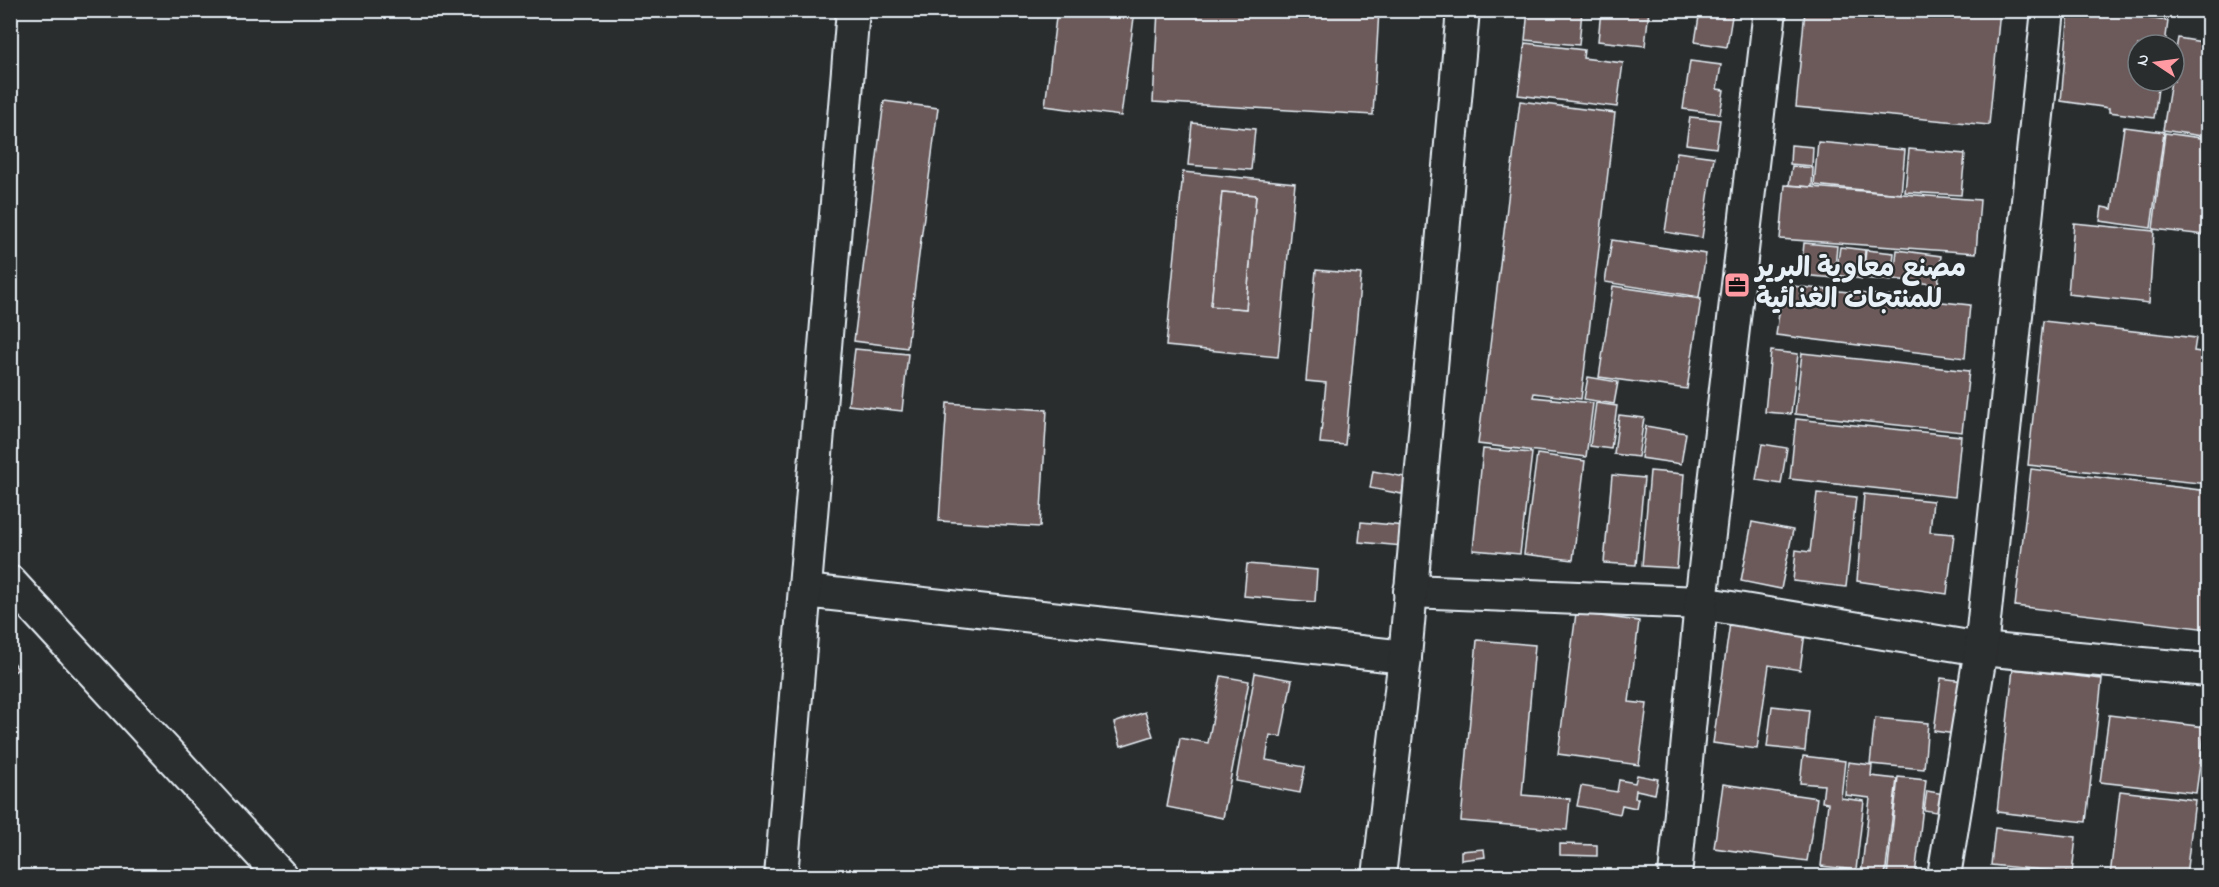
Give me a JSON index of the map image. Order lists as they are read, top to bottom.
{
  "places": {
    "office": ["مصنع معاوية البرير للمنتجات الغذائية"]
  },
  "north": "left"
}
